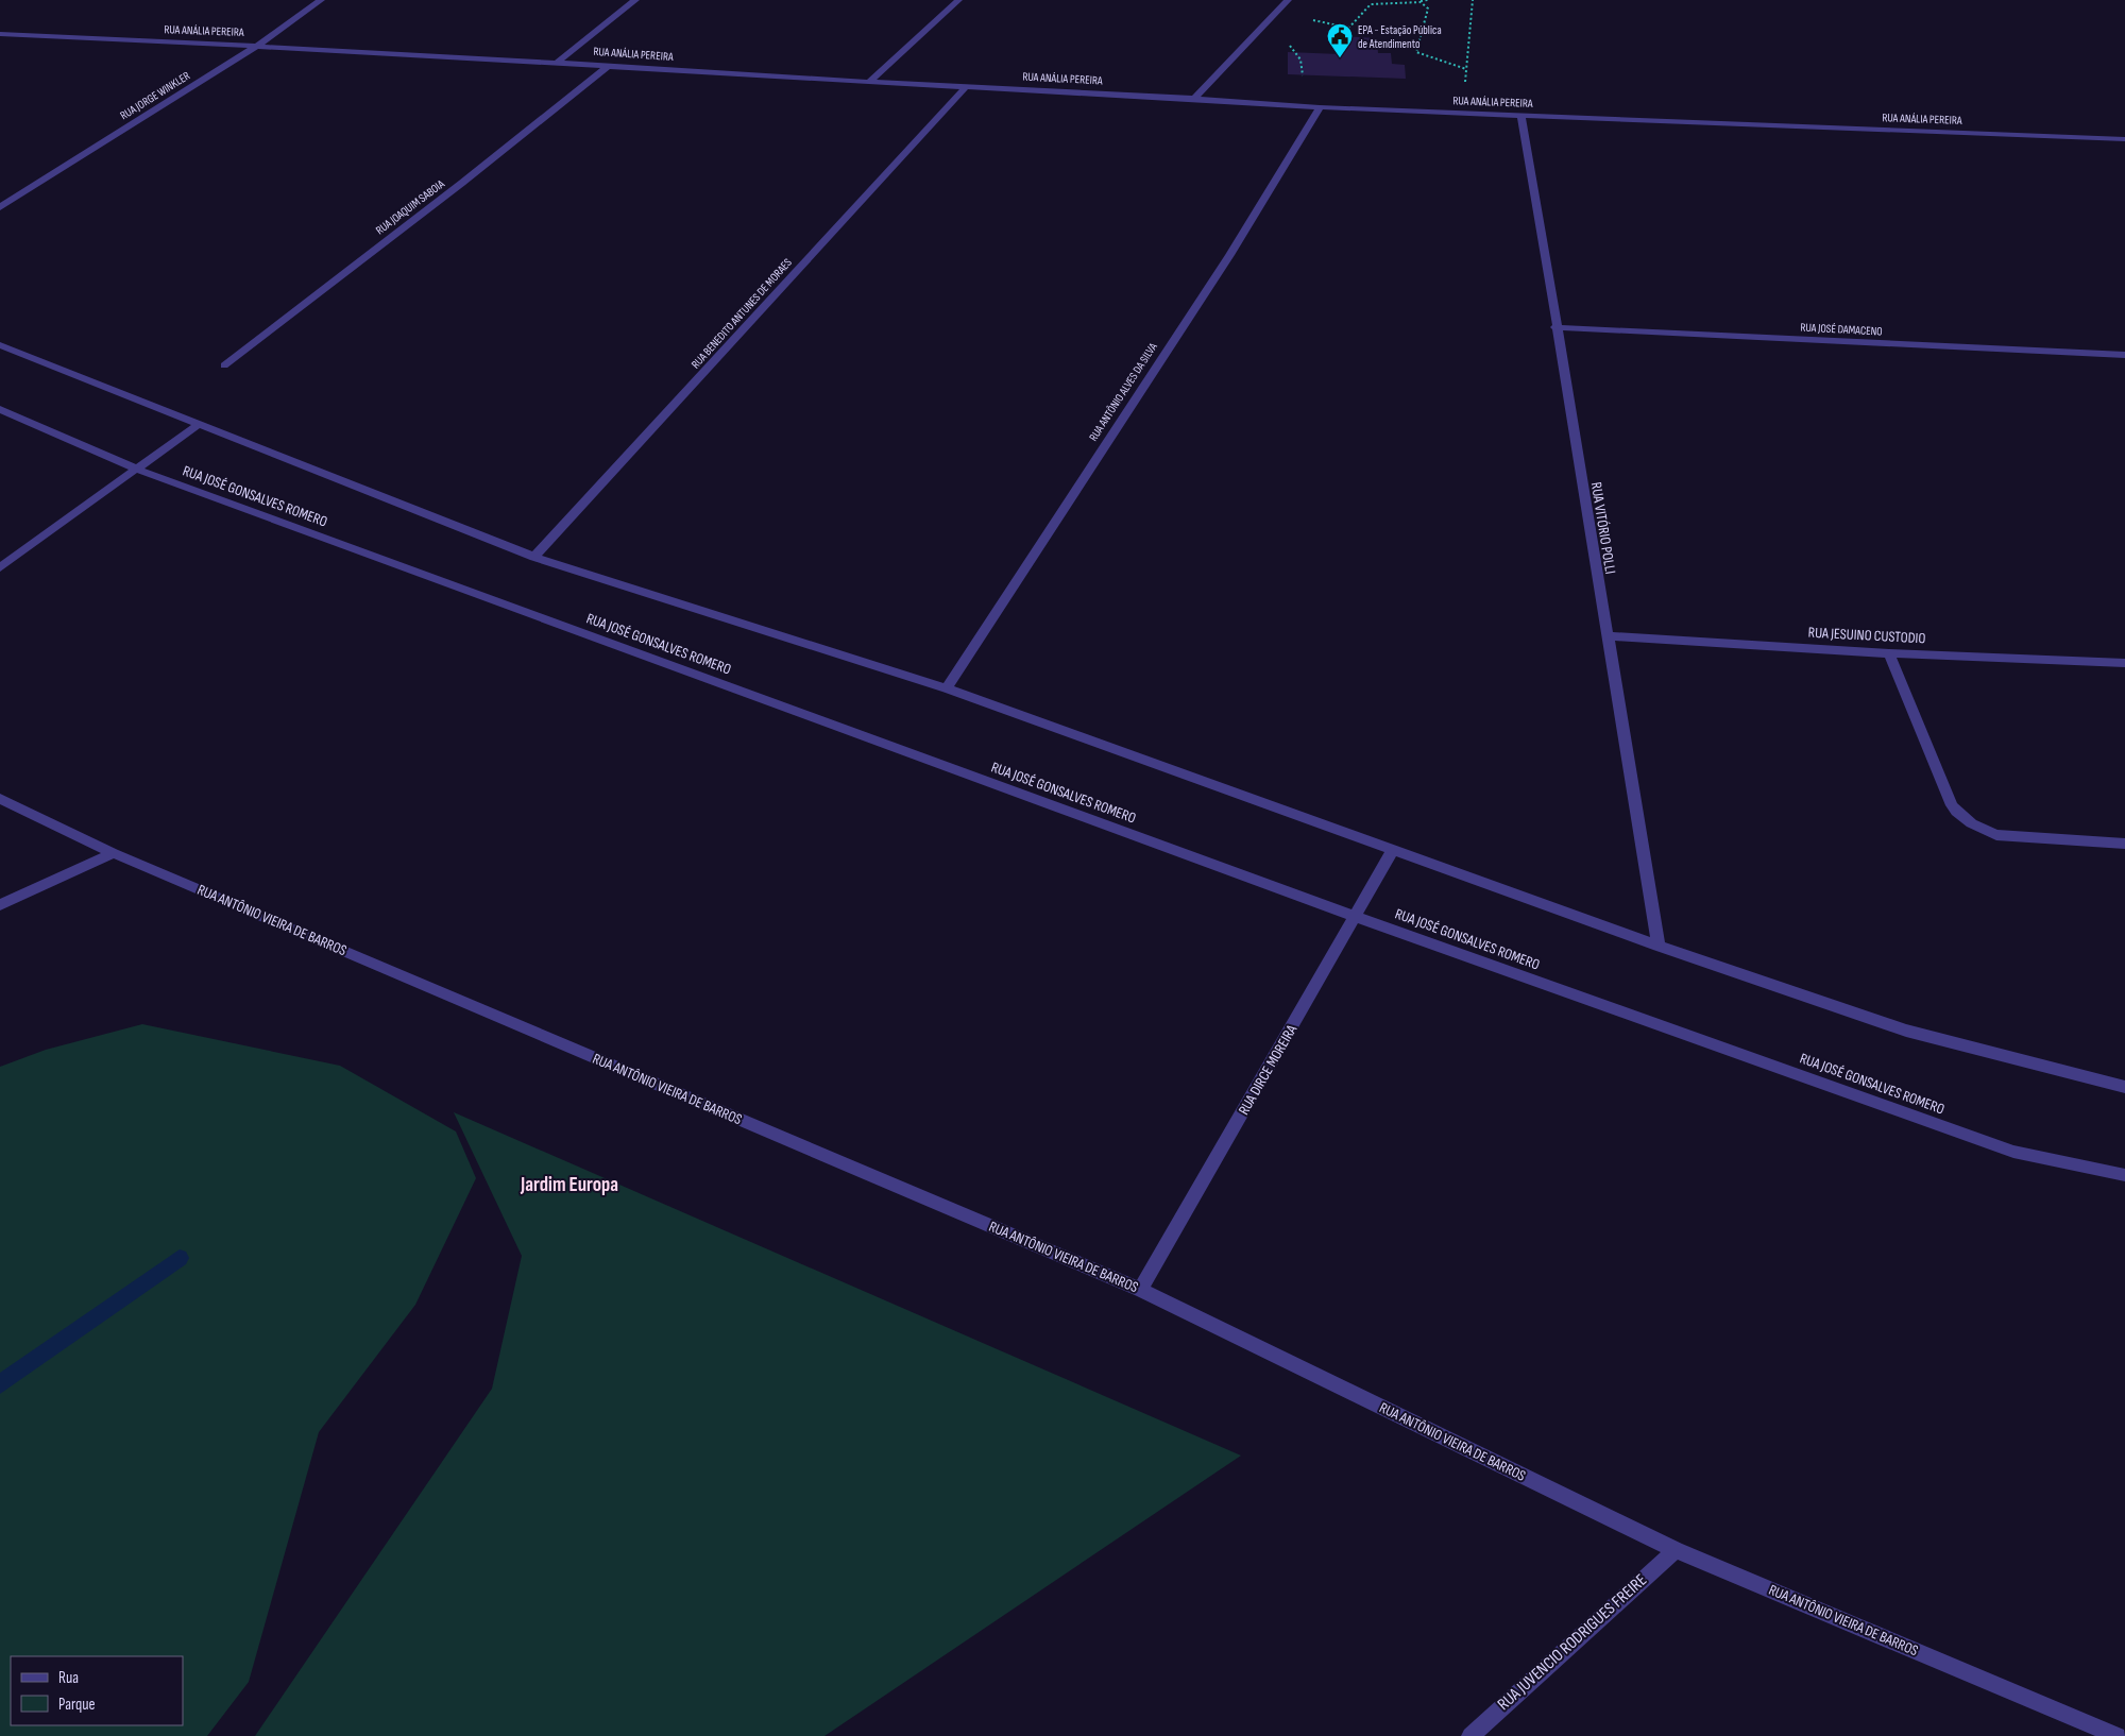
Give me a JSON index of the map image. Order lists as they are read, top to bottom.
{
  "streets": {
    "street": [
      "RUA ANÁLIA PEREIRA",
      "RUA JORGE WINKLER",
      "RUA JOAQUIM SABOIA",
      "RUA BENEDITO ANTUNES DE MORAES",
      "RUA JOSÉ DAMACENO",
      "RUA ANTÔNIO ALVES DA SILVA",
      "RUA JOSÉ GONSALVES ROMERO",
      "RUA VITÓRIO POLLI",
      "RUA JESUINO CUSTODIO",
      "RUA ANTÔNIO VIEIRA DE BARROS",
      "RUA DIRCE MOREIRA",
      "RUA JUVENCIO RODRIGUES FREIRE"
    ]
  },
  "crossings": [
    ["RUA ANÁLIA PEREIRA", "RUA JORGE WINKLER"],
    ["RUA ANÁLIA PEREIRA", "RUA JOAQUIM SABOIA"],
    ["RUA ANÁLIA PEREIRA", "RUA BENEDITO ANTUNES DE MORAES"],
    ["RUA ANÁLIA PEREIRA", "RUA ANTÔNIO ALVES DA SILVA"],
    ["RUA ANÁLIA PEREIRA", "RUA VITÓRIO POLLI"],
    ["RUA JOSÉ DAMACENO", "RUA VITÓRIO POLLI"],
    ["RUA JOSÉ GONSALVES ROMERO", "RUA DIRCE MOREIRA"],
    ["RUA VITÓRIO POLLI", "RUA JESUINO CUSTODIO"],
    ["RUA ANTÔNIO VIEIRA DE BARROS", "RUA DIRCE MOREIRA"],
    ["RUA ANTÔNIO VIEIRA DE BARROS", "RUA JUVENCIO RODRIGUES FREIRE"]
  ],
  "districts": ["Jardim Europa"],
  "places": {
    "public building": ["EPA - Estação Pública de Atendimento"]
  },
  "legend": ["Rua", "Parque"]
}
